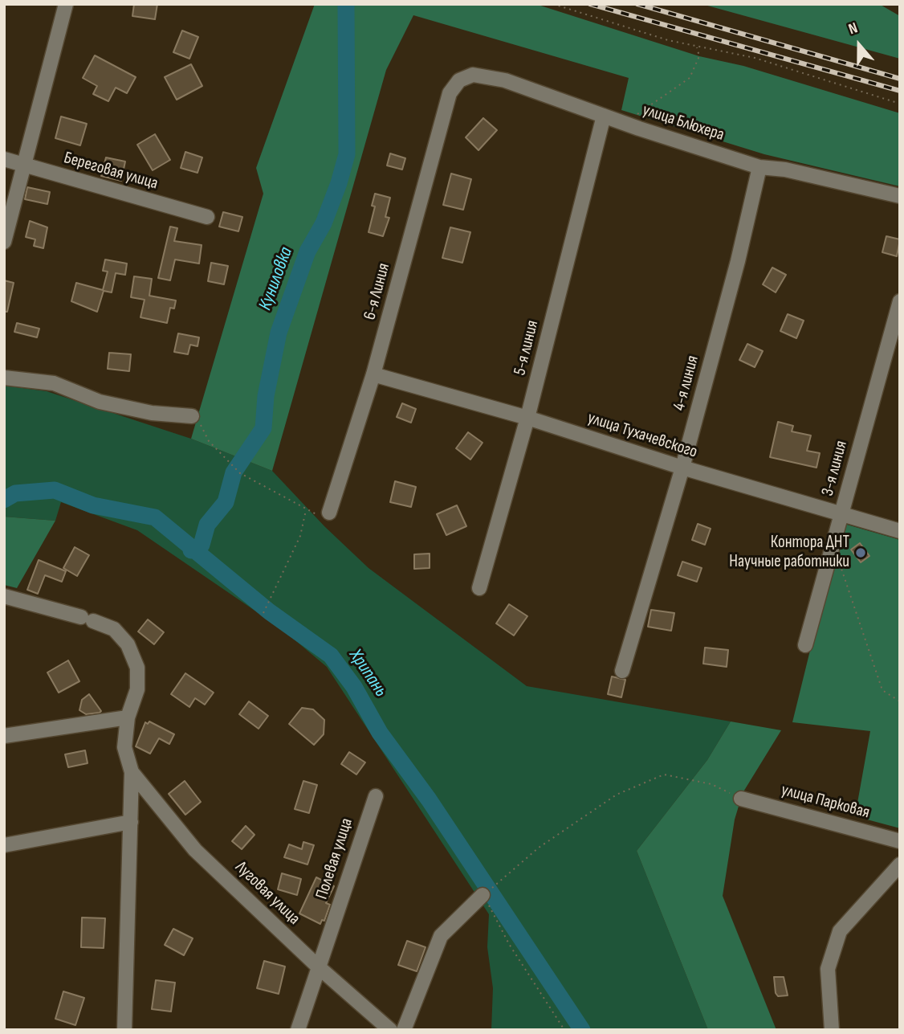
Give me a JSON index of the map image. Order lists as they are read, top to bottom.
{
  "streets": {
    "street": [
      "улица Блюхера",
      "Береговая улица",
      "6-я Линия",
      "5-я линия",
      "4-я линия",
      "улица Тухачевского",
      "3-я линия",
      "улица Парковая",
      "Полевая улица",
      "Луговая улица"
    ]
  },
  "crossings": [
    ["улица Блюхера", "6-я Линия"],
    ["улица Блюхера", "5-я линия"],
    ["улица Блюхера", "4-я линия"],
    ["6-я Линия", "улица Тухачевского"],
    ["5-я линия", "улица Тухачевского"],
    ["4-я линия", "улица Тухачевского"],
    ["улица Тухачевского", "3-я линия"],
    ["Полевая улица", "Луговая улица"]
  ],
  "water": ["Куниловка", "Хрипань"],
  "places": ["Контора ДНТ Научные работники"],
  "north": "top"
}
